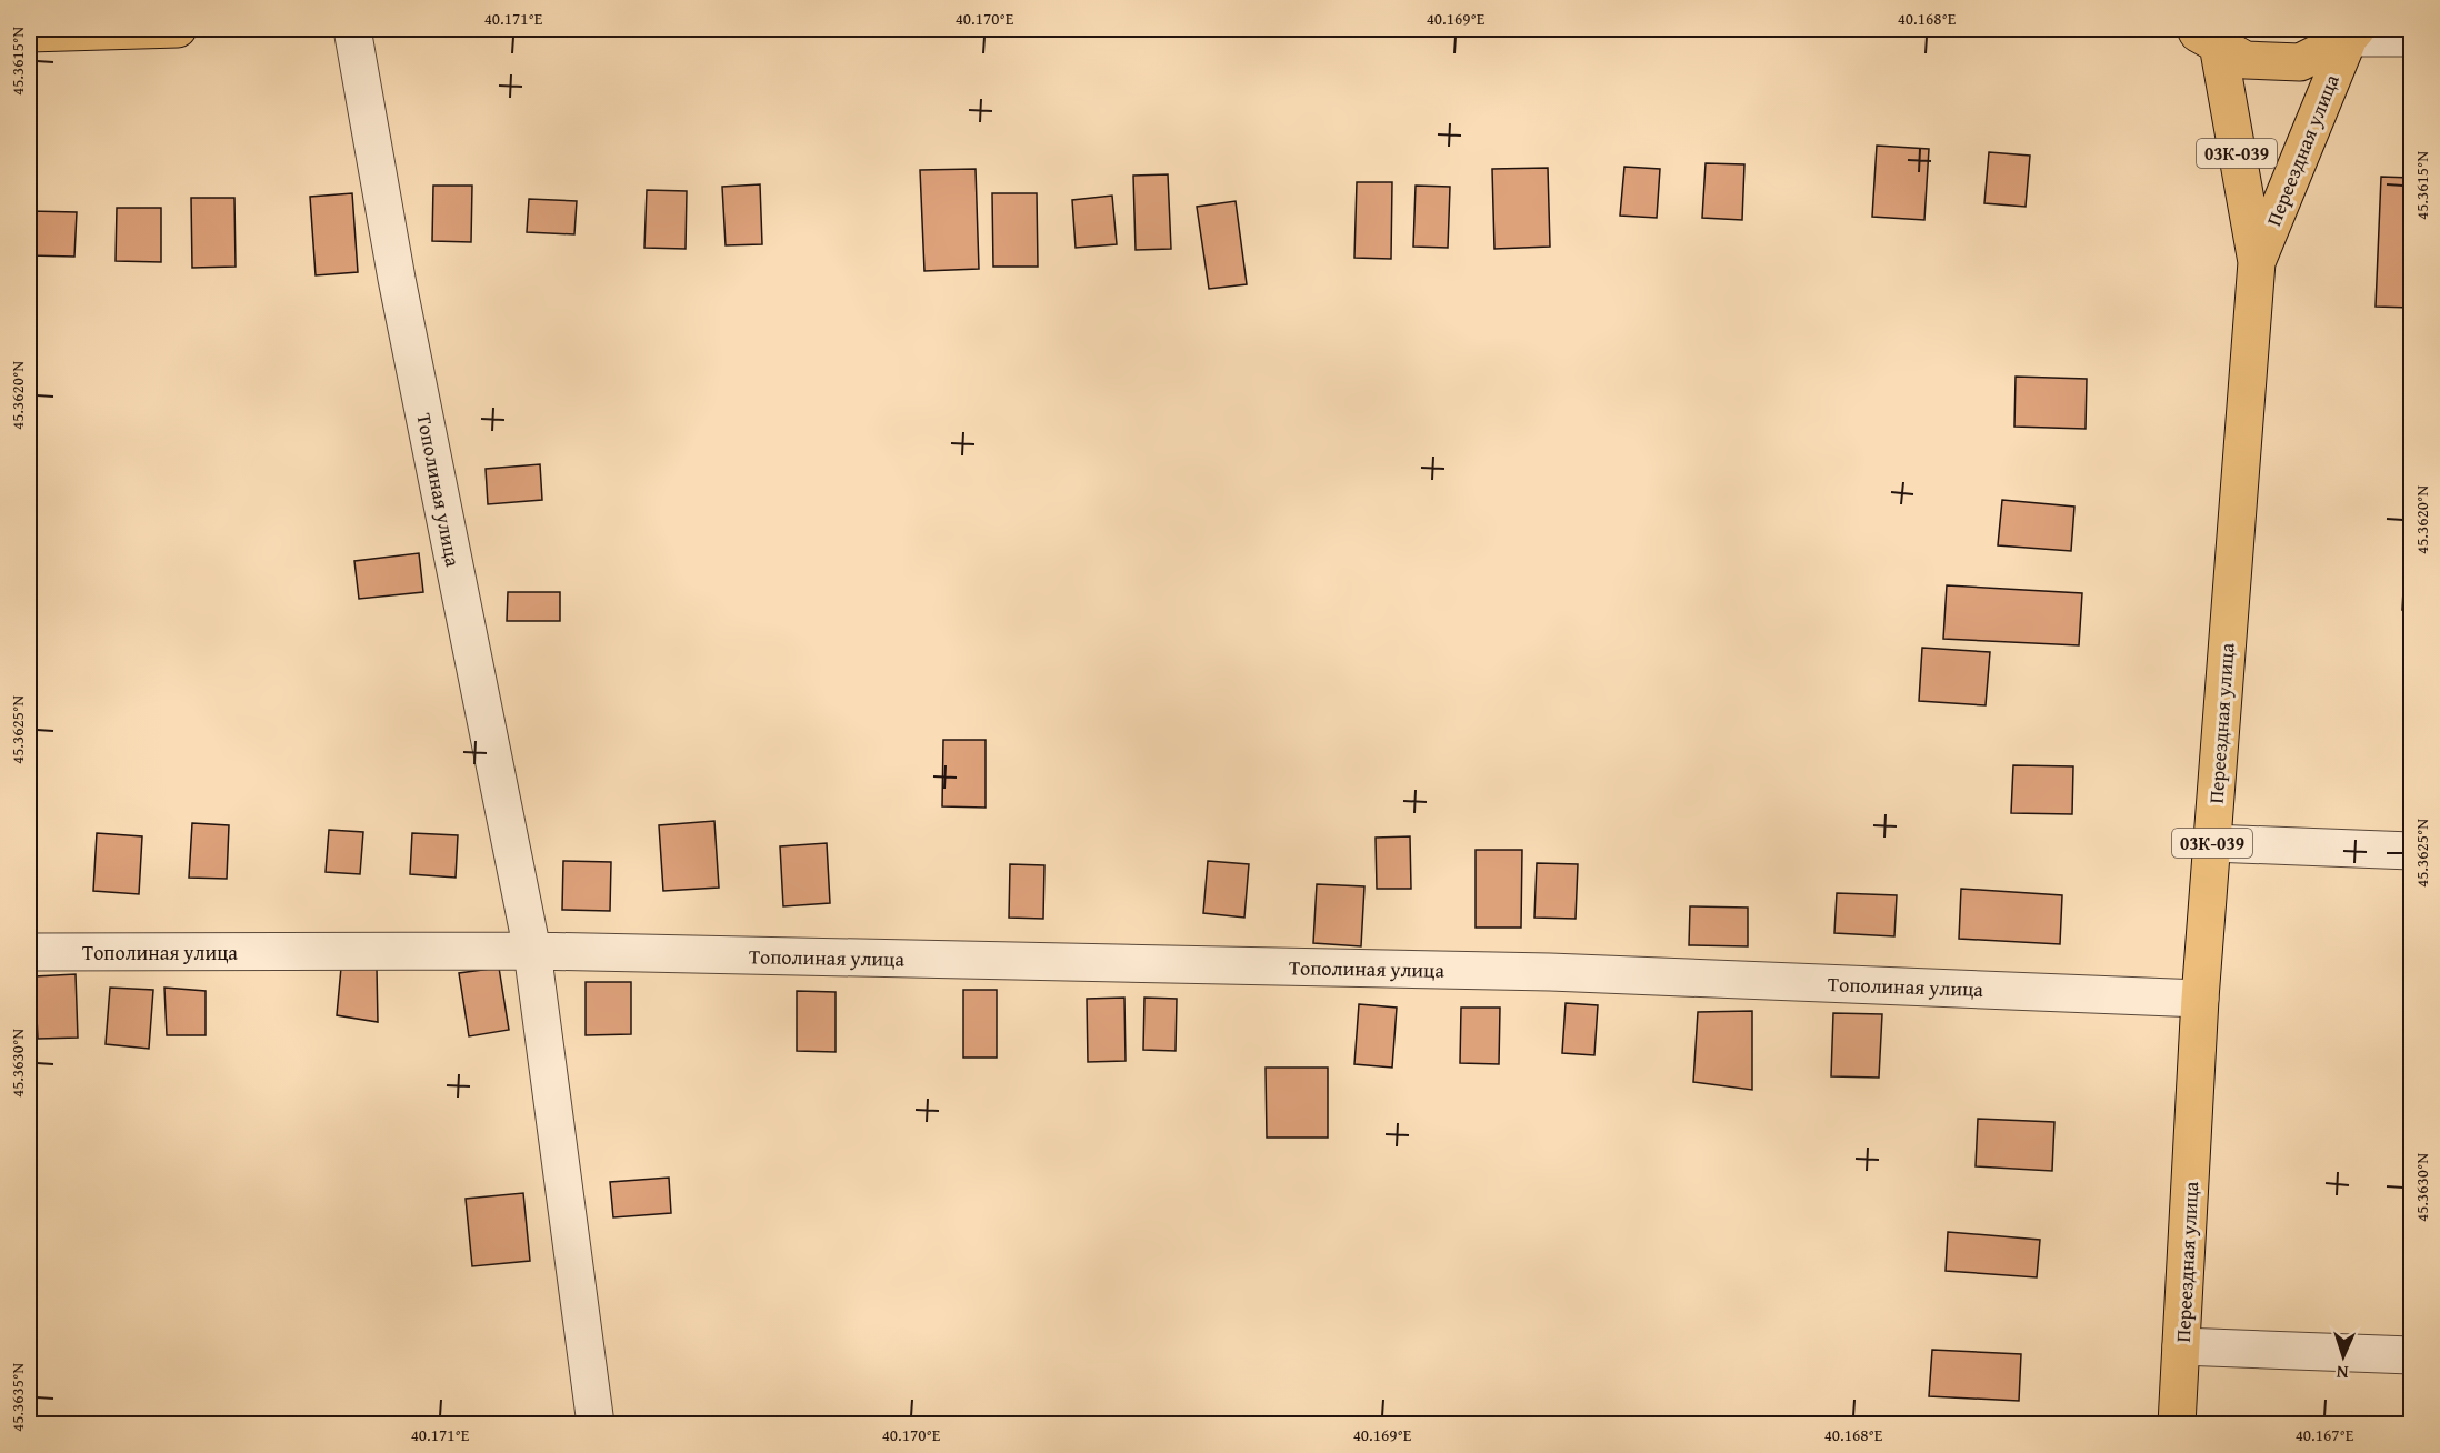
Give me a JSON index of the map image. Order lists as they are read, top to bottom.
{
  "streets": {
    "main road": ["Переездная улица", "03К-039"],
    "street": ["Тополиная улица"]
  },
  "crossings": [
    ["Переездная улица", "Тополиная улица"]
  ],
  "north": "bottom",
  "coordinates": [
    "40.171°E",
    "40.170°E",
    "40.169°E",
    "40.168°E",
    "45.3615°N",
    "45.3620°N",
    "45.3625°N",
    "45.3630°N",
    "45.3635°N",
    "40.167°E"
  ]
}
